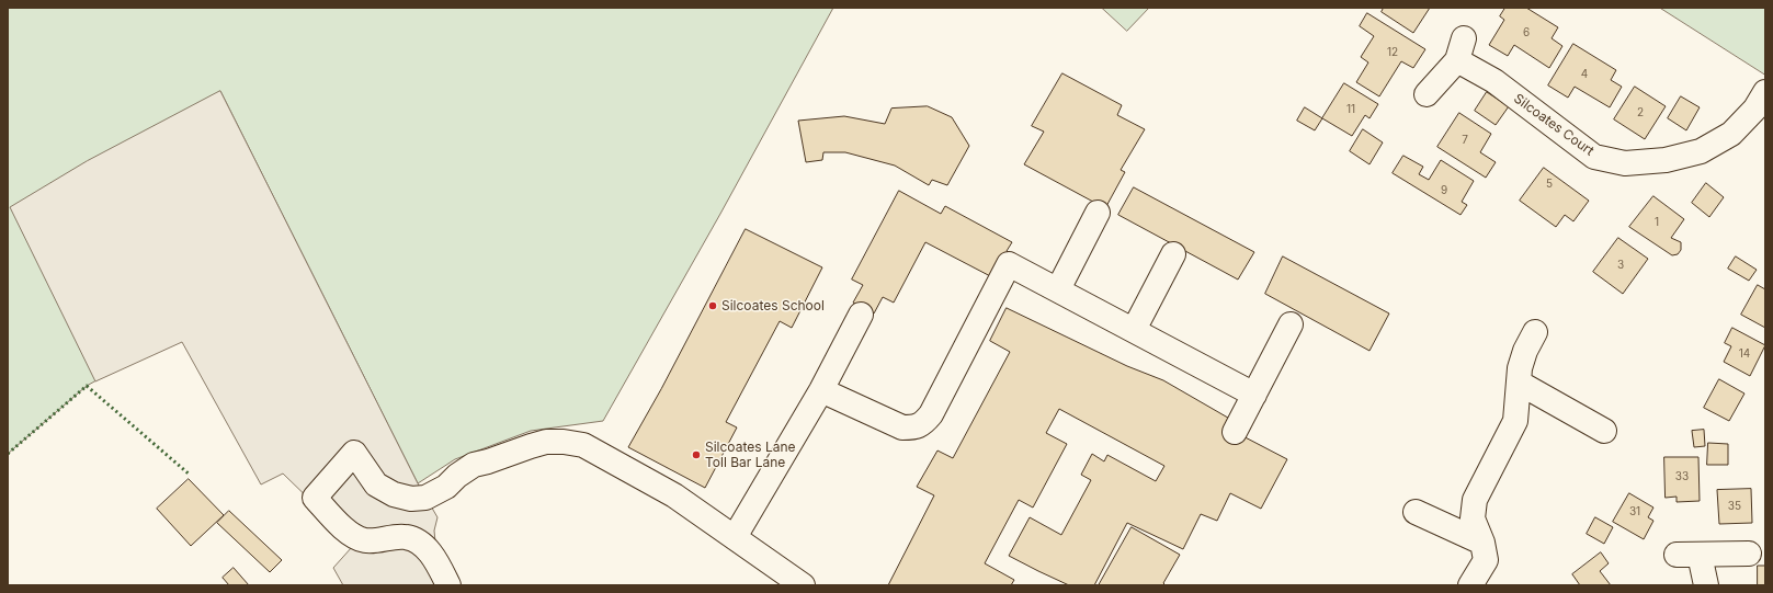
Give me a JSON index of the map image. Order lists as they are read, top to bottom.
{
  "streets": {
    "street": ["Silcoates Court"]
  },
  "places": ["Silcoates School", "Silcoates Lane Toll Bar Lane"],
  "house_numbers": [
    "6",
    "12",
    "4",
    "11",
    "2",
    "7",
    "5",
    "9",
    "1",
    "3",
    "14",
    "33",
    "35",
    "31"
  ]
}
